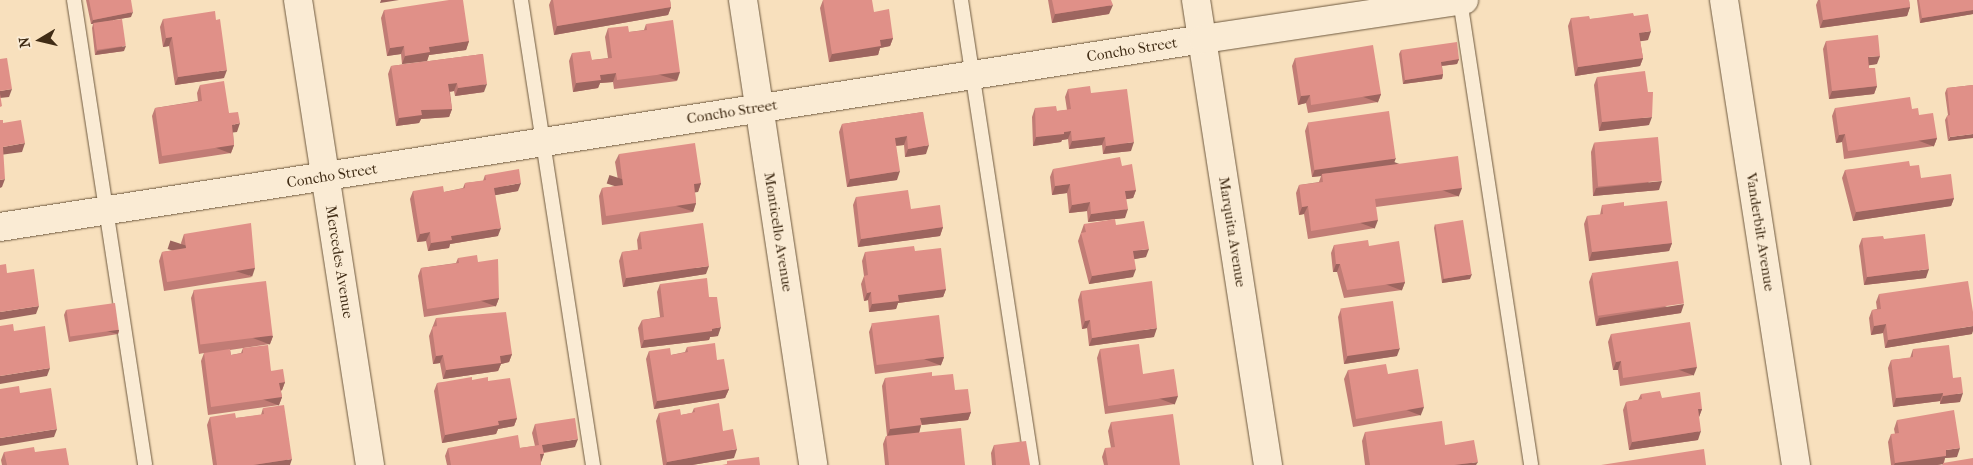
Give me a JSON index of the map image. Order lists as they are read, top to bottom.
{
  "streets": {
    "street": [
      "Concho Street",
      "Monticello Avenue",
      "Marquita Avenue",
      "Vanderbilt Avenue",
      "Mercedes Avenue"
    ]
  },
  "crossings": [
    ["Concho Street", "Monticello Avenue"],
    ["Concho Street", "Marquita Avenue"],
    ["Concho Street", "Mercedes Avenue"]
  ],
  "north": "left"
}
